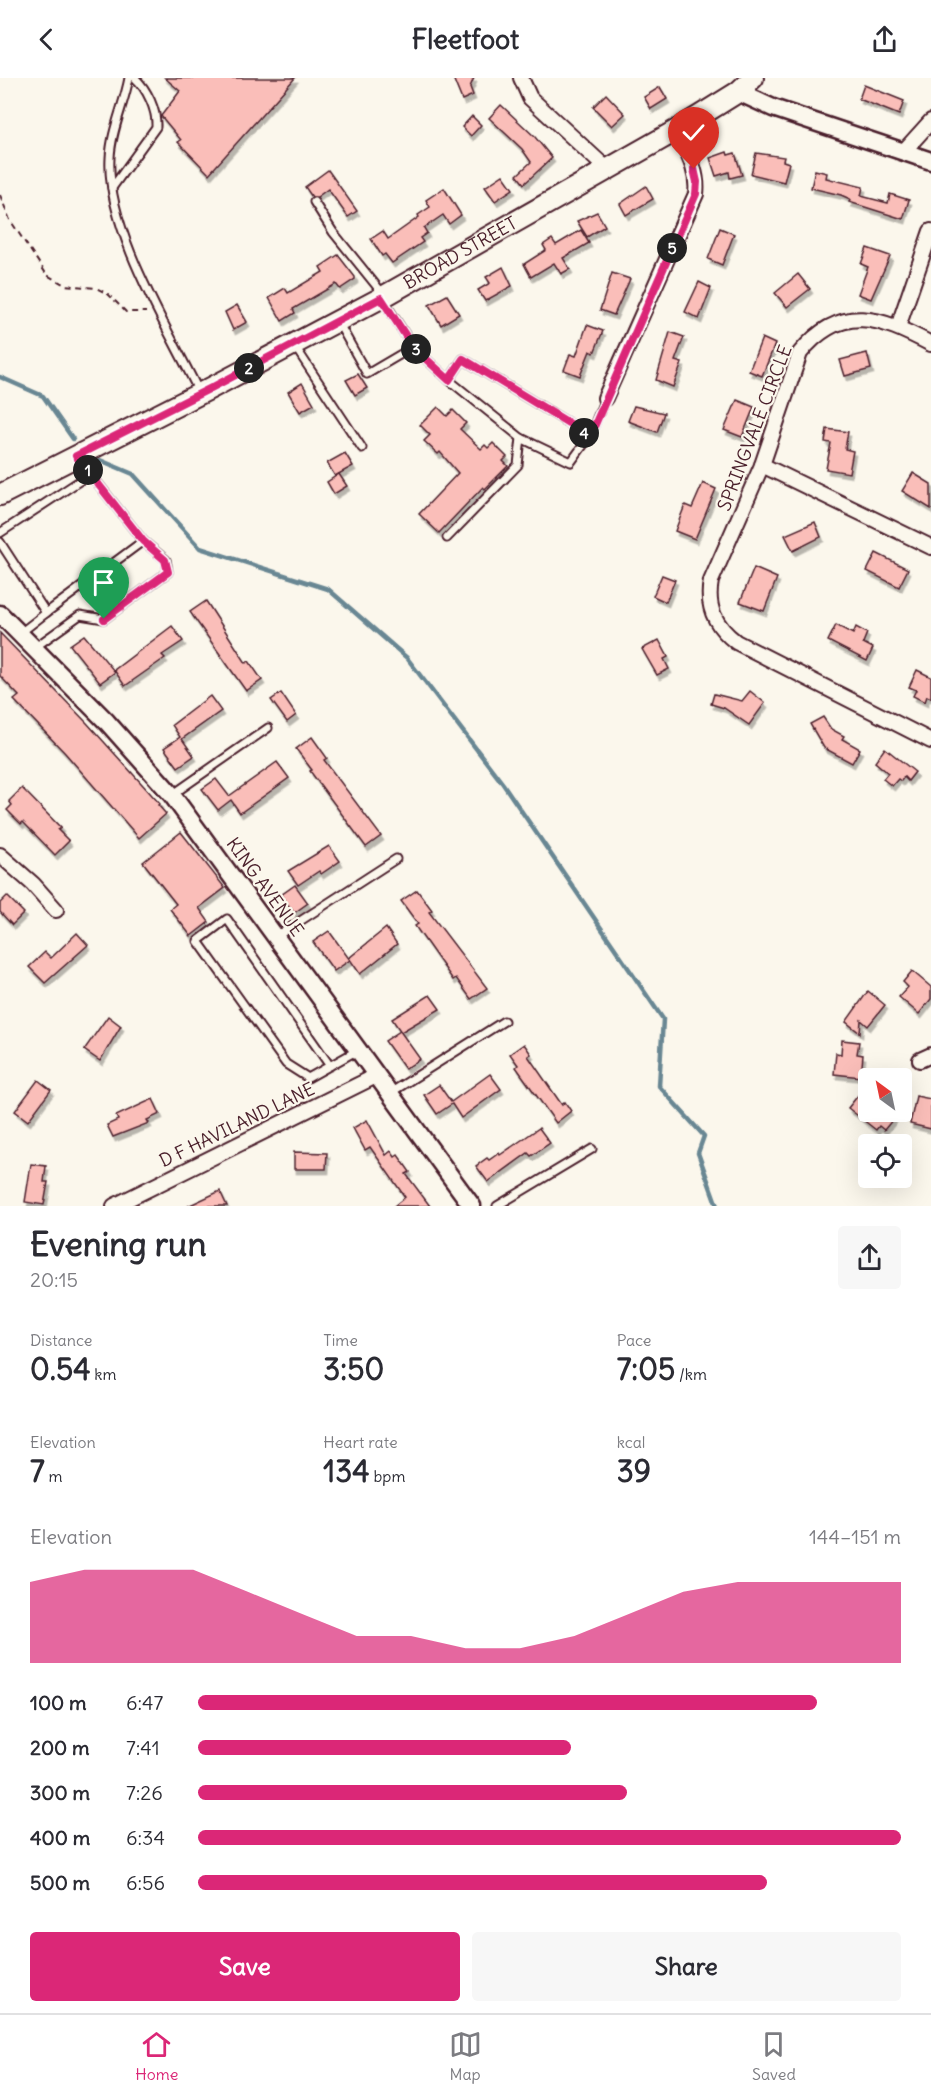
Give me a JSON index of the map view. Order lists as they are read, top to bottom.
{
  "streets": {
    "main road": ["BROAD STREET"],
    "street": ["SPRINGVALE CIRCLE", "KING AVENUE", "D F HAVILAND LANE"]
  },
  "crossings": [
    ["KING AVENUE", "D F HAVILAND LANE"]
  ],
  "north": "top left",
  "page": {
    "header": "Fleetfoot",
    "pins": [
      "5",
      "3",
      "2",
      "4",
      "1"
    ],
    "heading": ["Evening run", "20:15"],
    "stats": [
      ["Distance", "0.54 km"],
      ["Time", "3:50"],
      ["Pace", "7:05 /km"],
      ["Elevation", "7 m"],
      ["Heart rate", "134 bpm"],
      ["kcal", "39"]
    ],
    "chart": ["Elevation", "144–151 m"],
    "list": [
      {
        "name": "100 m",
        "note": "6:47"
      },
      {
        "name": "200 m",
        "note": "7:41"
      },
      {
        "name": "300 m",
        "note": "7:26"
      },
      {
        "name": "400 m",
        "note": "6:34"
      },
      {
        "name": "500 m",
        "note": "6:56"
      }
    ],
    "buttons": ["Save", "Share"],
    "tabs": ["Home", "Map", "Saved"]
  }
}
